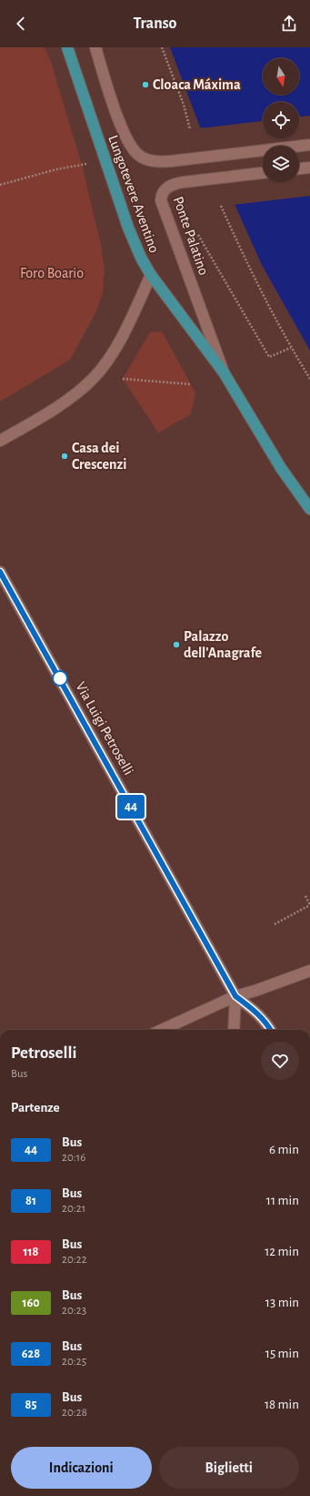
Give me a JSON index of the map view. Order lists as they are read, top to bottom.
{
  "streets": {
    "main road": ["Lungotevere Aventino", "Ponte Palatino", "Via Luigi Petroselli"]
  },
  "crossings": [
    ["Lungotevere Aventino", "Ponte Palatino"]
  ],
  "parks": ["Foro Boario"],
  "places": ["Cloaca Máxima", "Casa dei Crescenzi", "Palazzo dell'Anagrafe"],
  "lines": ["bus line 44"],
  "north": "bottom",
  "page": {
    "header": "Transo",
    "on_map": "44",
    "heading": [
      ["Petroselli", "Bus"],
      "Partenze"
    ],
    "list": [
      {
        "mark": "44",
        "name": "Bus",
        "note": "20:16",
        "value": "6 min"
      },
      {
        "mark": "81",
        "name": "Bus",
        "note": "20:21",
        "value": "11 min"
      },
      {
        "mark": "118",
        "name": "Bus",
        "note": "20:22",
        "value": "12 min"
      },
      {
        "mark": "160",
        "name": "Bus",
        "note": "20:23",
        "value": "13 min"
      },
      {
        "mark": "628",
        "name": "Bus",
        "note": "20:25",
        "value": "15 min"
      },
      {
        "mark": "85",
        "name": "Bus",
        "note": "20:28",
        "value": "18 min"
      }
    ],
    "buttons": ["Indicazioni", "Biglietti"]
  }
}
